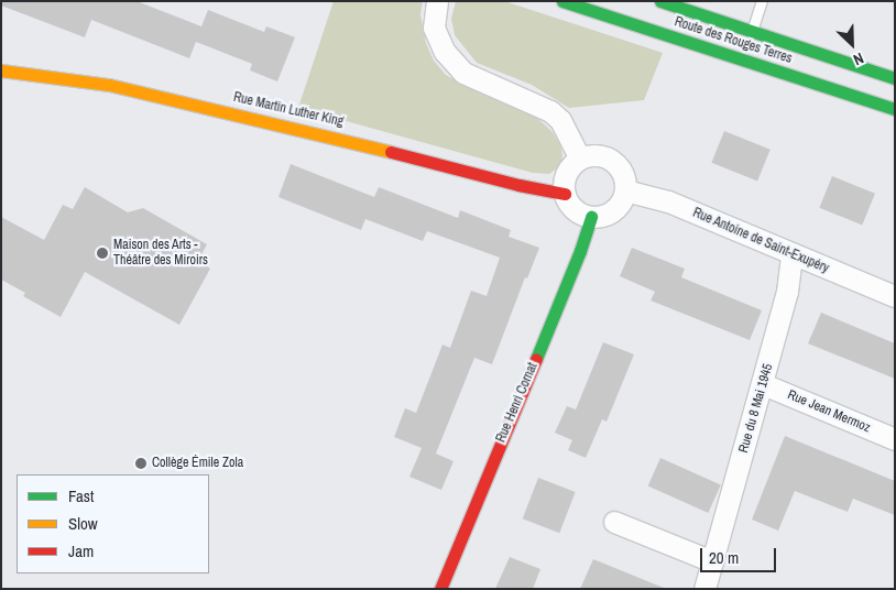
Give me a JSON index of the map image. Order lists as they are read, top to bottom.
{
  "streets": {
    "street": [
      "Route des Rouges Terres",
      "Rue Martin Luther King",
      "Rue Antoine de Saint-Exupéry",
      "Rue Henri Cornat",
      "Rue du 8 Mai 1945",
      "Rue Jean Mermoz"
    ]
  },
  "crossings": [
    ["Rue Martin Luther King", "Rue Antoine de Saint-Exupéry"],
    ["Rue Martin Luther King", "Rue Henri Cornat"],
    ["Rue Antoine de Saint-Exupéry", "Rue Henri Cornat"],
    ["Rue Antoine de Saint-Exupéry", "Rue du 8 Mai 1945"],
    ["Rue du 8 Mai 1945", "Rue Jean Mermoz"]
  ],
  "places": ["Maison des Arts - Théâtre des Miroirs", "Collège Émile Zola"],
  "legend": ["Fast", "Slow", "Jam"],
  "scale_bar": "20 m",
  "north": "bottom right"
}
